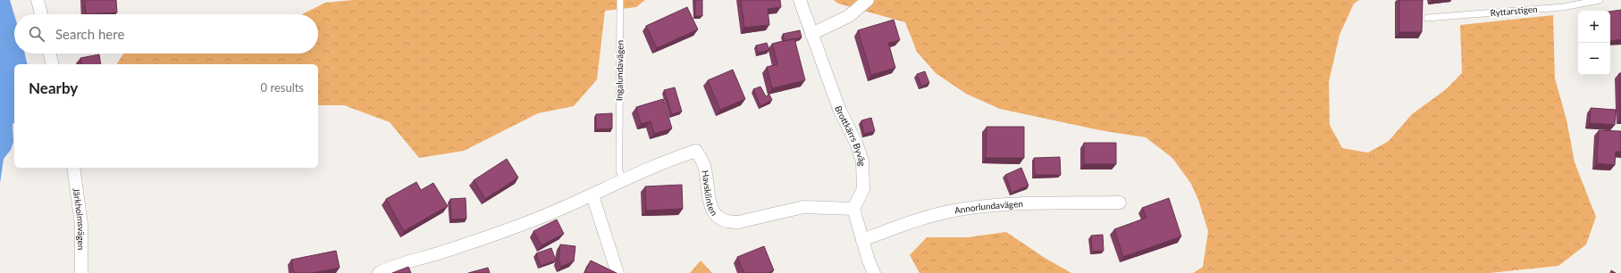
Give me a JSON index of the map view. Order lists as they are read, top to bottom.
{
  "streets": {
    "street": [
      "Brottkärrs Byväg",
      "Havsklinten",
      "Annorlundavägen",
      "Järkholmsvägen"
    ],
    "lane": ["Ryttarstigen", "Ingalundavägen"]
  },
  "crossings": [
    ["Ingalundavägen", "Havsklinten"],
    ["Brottkärrs Byväg", "Havsklinten"]
  ],
  "page": {
    "map_buttons": ["+", "−"],
    "search": "Search here",
    "heading": ["Nearby", "0 results"]
  }
}
